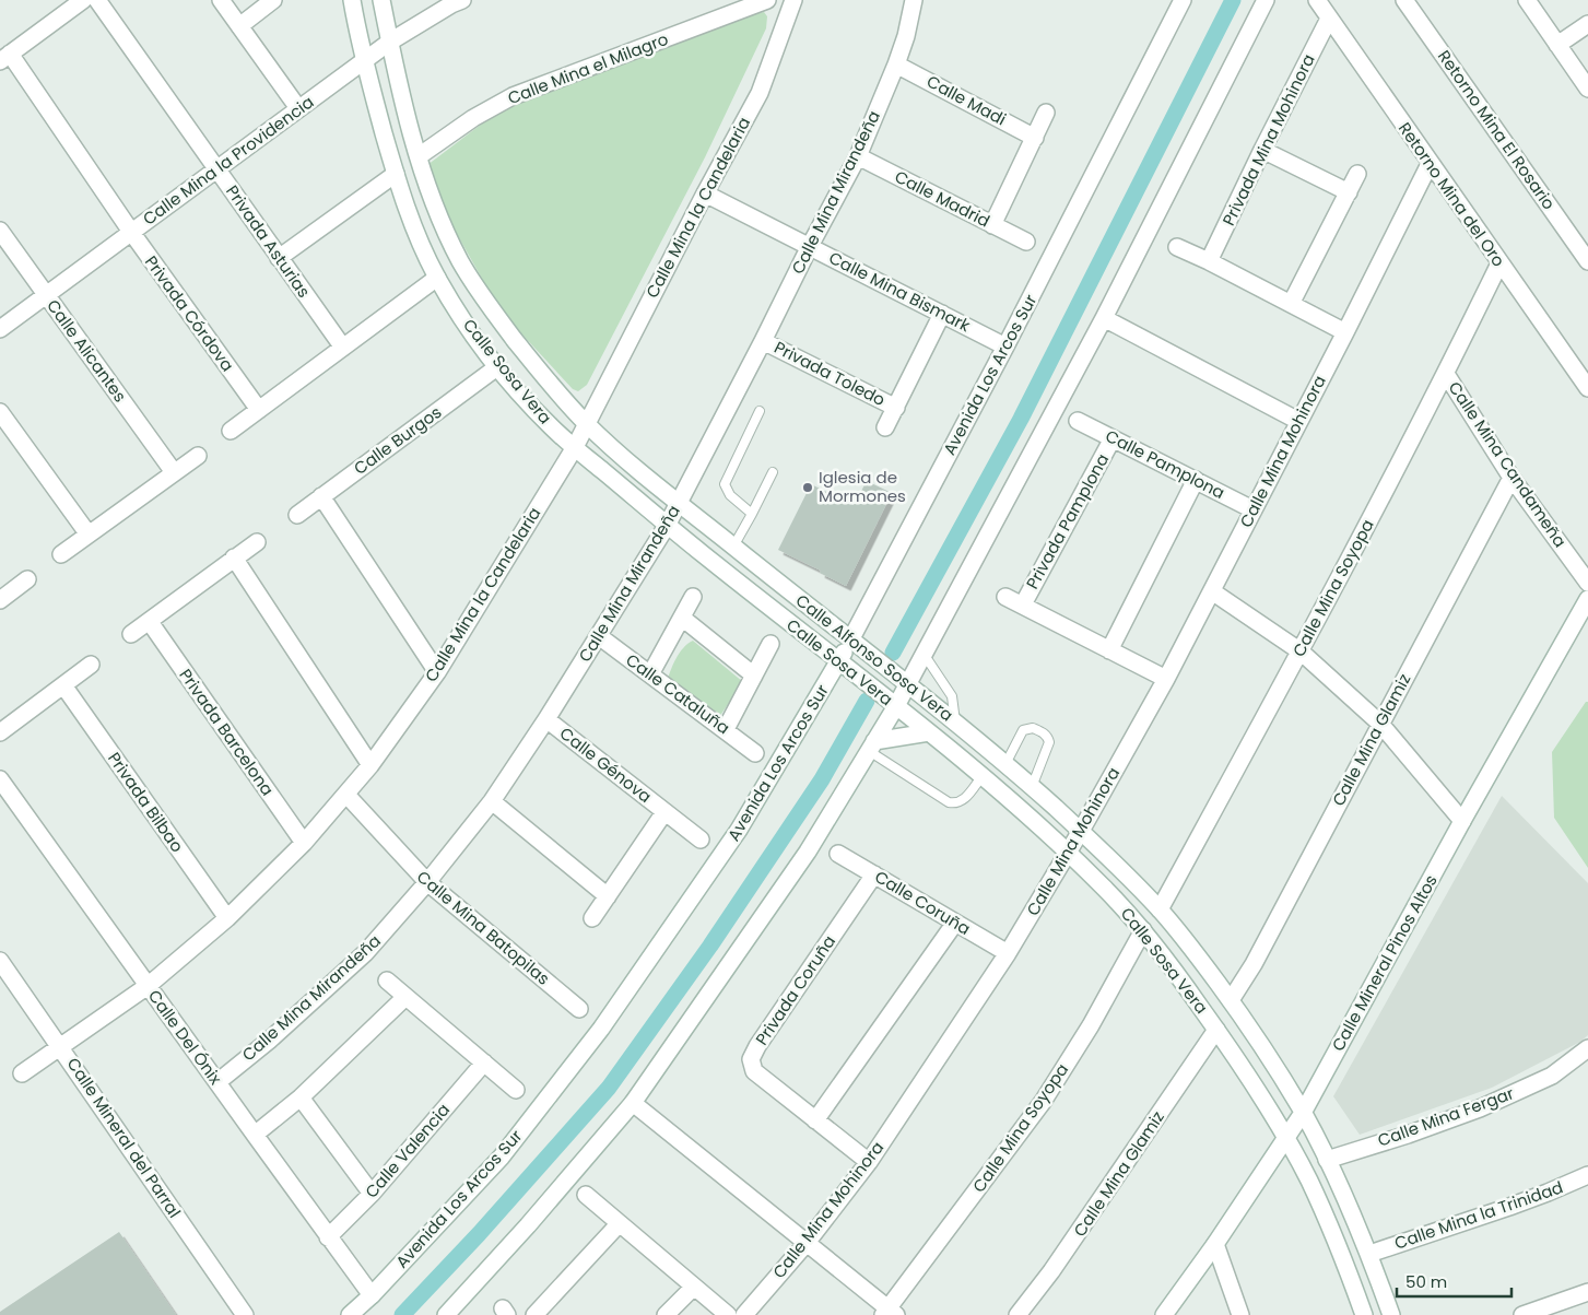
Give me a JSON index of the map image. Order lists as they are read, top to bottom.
{
  "streets": {
    "street": [
      "Calle Mina el Milagro",
      "Calle Madi",
      "Retorno Mina El Rosario",
      "Privada Mina Mohinora",
      "Calle Mina la Providencia",
      "Calle Mina Mirandeña",
      "Retorno Mina del Oro",
      "Calle Madrid",
      "Calle Mina la Candelaria",
      "Privada Asturias",
      "Calle Mina Bismark",
      "Privada Córdova",
      "Calle Alicantes",
      "Calle Sosa Vera",
      "Privada Toledo",
      "Avenida Los Arcos Sur",
      "Calle Burgos",
      "Calle Mina Mohinora",
      "Calle Pamplona",
      "Calle Mina Candameña",
      "Privada Pamplona",
      "Calle Mina Soyopa",
      "Calle Alfonso Sosa Vera",
      "Calle Cataluña",
      "Privada Barcelona",
      "Calle Mina Glamiz",
      "Calle Génova",
      "Privada Bilbao",
      "Calle Coruña",
      "Calle Mina Batopilas",
      "Calle Mineral Pinos Altos",
      "Privada Coruña",
      "Calle Del Ónix",
      "Calle Mina Fergar",
      "Calle Mineral del Parral",
      "Calle Valencia",
      "Calle Mina la Trinidad"
    ]
  },
  "crossings": [
    ["Calle Mina el Milagro", "Calle Alfonso Sosa Vera"],
    ["Calle Madi", "Calle Mina Mirandeña"],
    ["Privada Mina Mohinora", "Retorno Mina del Oro"],
    ["Calle Mina la Providencia", "Privada Asturias"],
    ["Calle Mina la Providencia", "Privada Córdova"],
    ["Calle Mina la Providencia", "Calle Alicantes"],
    ["Calle Mina la Providencia", "Calle Sosa Vera"],
    ["Calle Mina la Providencia", "Calle Alfonso Sosa Vera"],
    ["Calle Mina Mirandeña", "Calle Madrid"],
    ["Calle Mina Mirandeña", "Calle Mina Bismark"],
    ["Calle Mina Mirandeña", "Calle Sosa Vera"],
    ["Calle Mina Mirandeña", "Privada Toledo"],
    ["Calle Mina Mirandeña", "Calle Alfonso Sosa Vera"],
    ["Calle Mina Mirandeña", "Calle Cataluña"],
    ["Calle Mina Mirandeña", "Calle Génova"],
    ["Calle Mina Mirandeña", "Calle Mina Batopilas"],
    ["Calle Mina Mirandeña", "Calle Del Ónix"],
    ["Retorno Mina del Oro", "Calle Mina Mohinora"],
    ["Retorno Mina del Oro", "Calle Mina Soyopa"],
    ["Calle Mina la Candelaria", "Calle Mina Bismark"],
    ["Calle Mina la Candelaria", "Calle Sosa Vera"],
    ["Calle Mina la Candelaria", "Calle Alfonso Sosa Vera"],
    ["Calle Mina la Candelaria", "Privada Barcelona"],
    ["Calle Mina la Candelaria", "Privada Bilbao"],
    ["Calle Mina la Candelaria", "Calle Mina Batopilas"],
    ["Calle Mina la Candelaria", "Calle Del Ónix"],
    ["Calle Mina la Candelaria", "Calle Mineral del Parral"],
    ["Calle Mina Bismark", "Privada Toledo"],
    ["Calle Mina Bismark", "Avenida Los Arcos Sur"],
    ["Calle Sosa Vera", "Avenida Los Arcos Sur"],
    ["Calle Sosa Vera", "Calle Burgos"],
    ["Calle Sosa Vera", "Calle Mina Mohinora"],
    ["Calle Sosa Vera", "Calle Mina Soyopa"],
    ["Calle Sosa Vera", "Calle Mina Glamiz"],
    ["Calle Sosa Vera", "Calle Mineral Pinos Altos"],
    ["Avenida Los Arcos Sur", "Calle Alfonso Sosa Vera"],
    ["Avenida Los Arcos Sur", "Calle Del Ónix"],
    ["Calle Mina Mohinora", "Calle Pamplona"],
    ["Calle Mina Mohinora", "Calle Alfonso Sosa Vera"],
    ["Calle Mina Mohinora", "Calle Coruña"],
    ["Calle Mina Mohinora", "Privada Coruña"],
    ["Calle Pamplona", "Privada Pamplona"],
    ["Calle Mina Candameña", "Calle Mina Soyopa"],
    ["Calle Mina Candameña", "Calle Mina Glamiz"],
    ["Calle Mina Soyopa", "Calle Alfonso Sosa Vera"],
    ["Calle Alfonso Sosa Vera", "Calle Mina Glamiz"],
    ["Calle Alfonso Sosa Vera", "Calle Mineral Pinos Altos"],
    ["Calle Alfonso Sosa Vera", "Calle Mina Fergar"],
    ["Calle Alfonso Sosa Vera", "Calle Mina la Trinidad"],
    ["Calle Coruña", "Privada Coruña"],
    ["Calle Del Ónix", "Calle Valencia"]
  ],
  "places": ["Iglesia de Mormones"],
  "scale_bar": "50 m"
}
